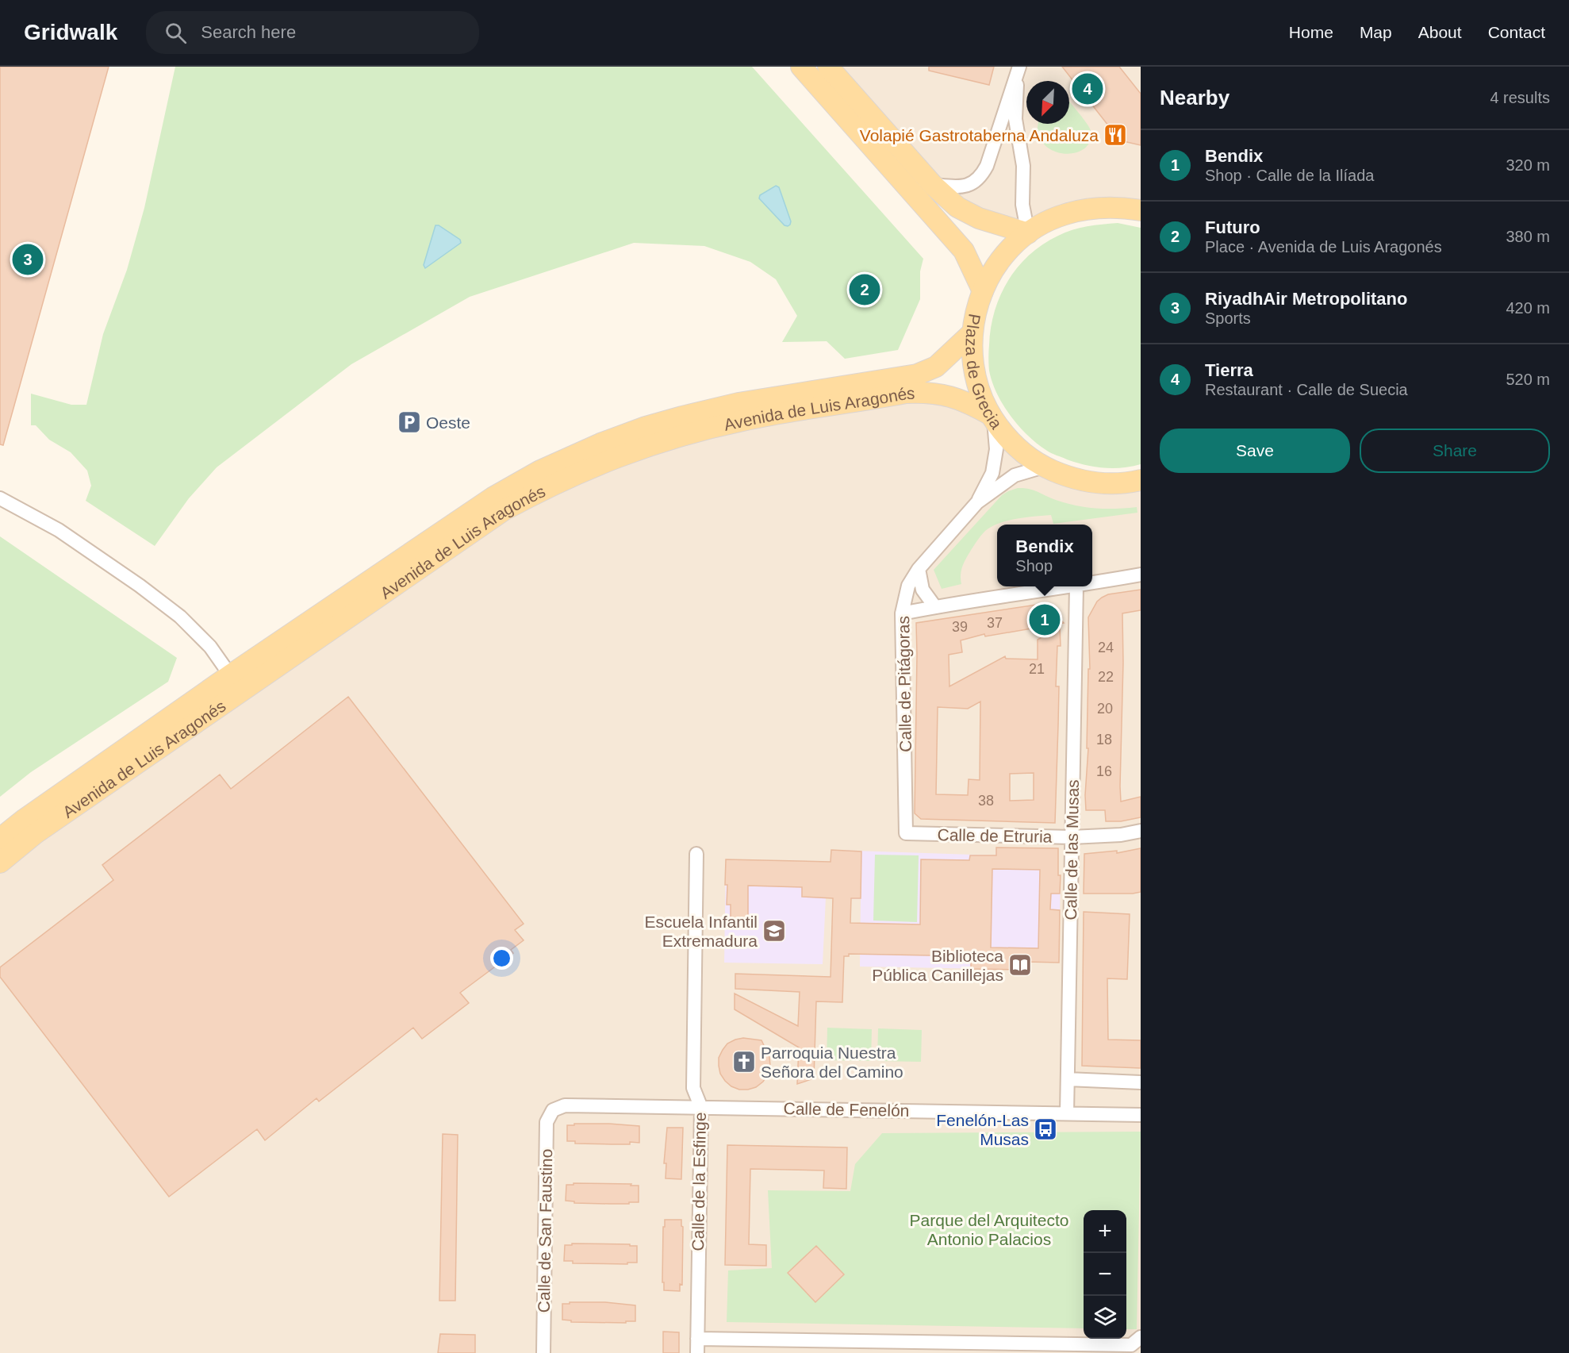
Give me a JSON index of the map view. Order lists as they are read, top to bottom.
{
  "streets": {
    "main road": ["Plaza de Grecia", "Avenida de Luis Aragonés"],
    "street": [
      "Calle de Pitágoras",
      "Calle de Etruria",
      "Calle de las Musas",
      "Calle de Fenelón",
      "Calle de la Esfinge",
      "Calle de San Faustino"
    ]
  },
  "crossings": [
    ["Plaza de Grecia", "Avenida de Luis Aragonés"],
    ["Plaza de Grecia", "Calle de Pitágoras"],
    ["Avenida de Luis Aragonés", "Calle de Pitágoras"],
    ["Calle de Pitágoras", "Calle de Etruria"],
    ["Calle de Etruria", "Calle de las Musas"],
    ["Calle de las Musas", "Calle de Fenelón"],
    ["Calle de Fenelón", "Calle de la Esfinge"],
    ["Calle de Fenelón", "Calle de San Faustino"]
  ],
  "parks": ["Parque del Arquitecto Antonio Palacios"],
  "places": {
    "restaurant": ["Volapié Gastrotaberna Andaluza"],
    "parking": ["Oeste"],
    "school or university": ["Escuela Infantil Extremadura"],
    "library": ["Biblioteca Pública Canillejas"],
    "church": ["Parroquia Nuestra Señora del Camino"],
    "bus stop": ["Fenelón-Las Musas"]
  },
  "house_numbers": [
    "37",
    "39",
    "24",
    "21",
    "22",
    "20",
    "18",
    "16",
    "38"
  ],
  "north": "bottom left",
  "page": {
    "header": "Gridwalk",
    "search": "Search here",
    "nav": [
      "Home",
      "Map",
      "About",
      "Contact"
    ],
    "heading": ["Nearby", "4 results"],
    "pins": [
      "4",
      "3",
      "2",
      "1"
    ],
    "list": [
      {
        "mark": "1",
        "name": "Bendix",
        "note": "Shop · Calle de la Ilíada",
        "value": "320 m"
      },
      {
        "mark": "2",
        "name": "Futuro",
        "note": "Place · Avenida de Luis Aragonés",
        "value": "380 m"
      },
      {
        "mark": "3",
        "name": "RiyadhAir Metropolitano",
        "note": "Sports",
        "value": "420 m"
      },
      {
        "mark": "4",
        "name": "Tierra",
        "note": "Restaurant · Calle de Suecia",
        "value": "520 m"
      }
    ],
    "buttons": ["Save", "Share"],
    "popup": ["Bendix", "Shop"],
    "map_buttons": ["+", "−"]
  }
}
